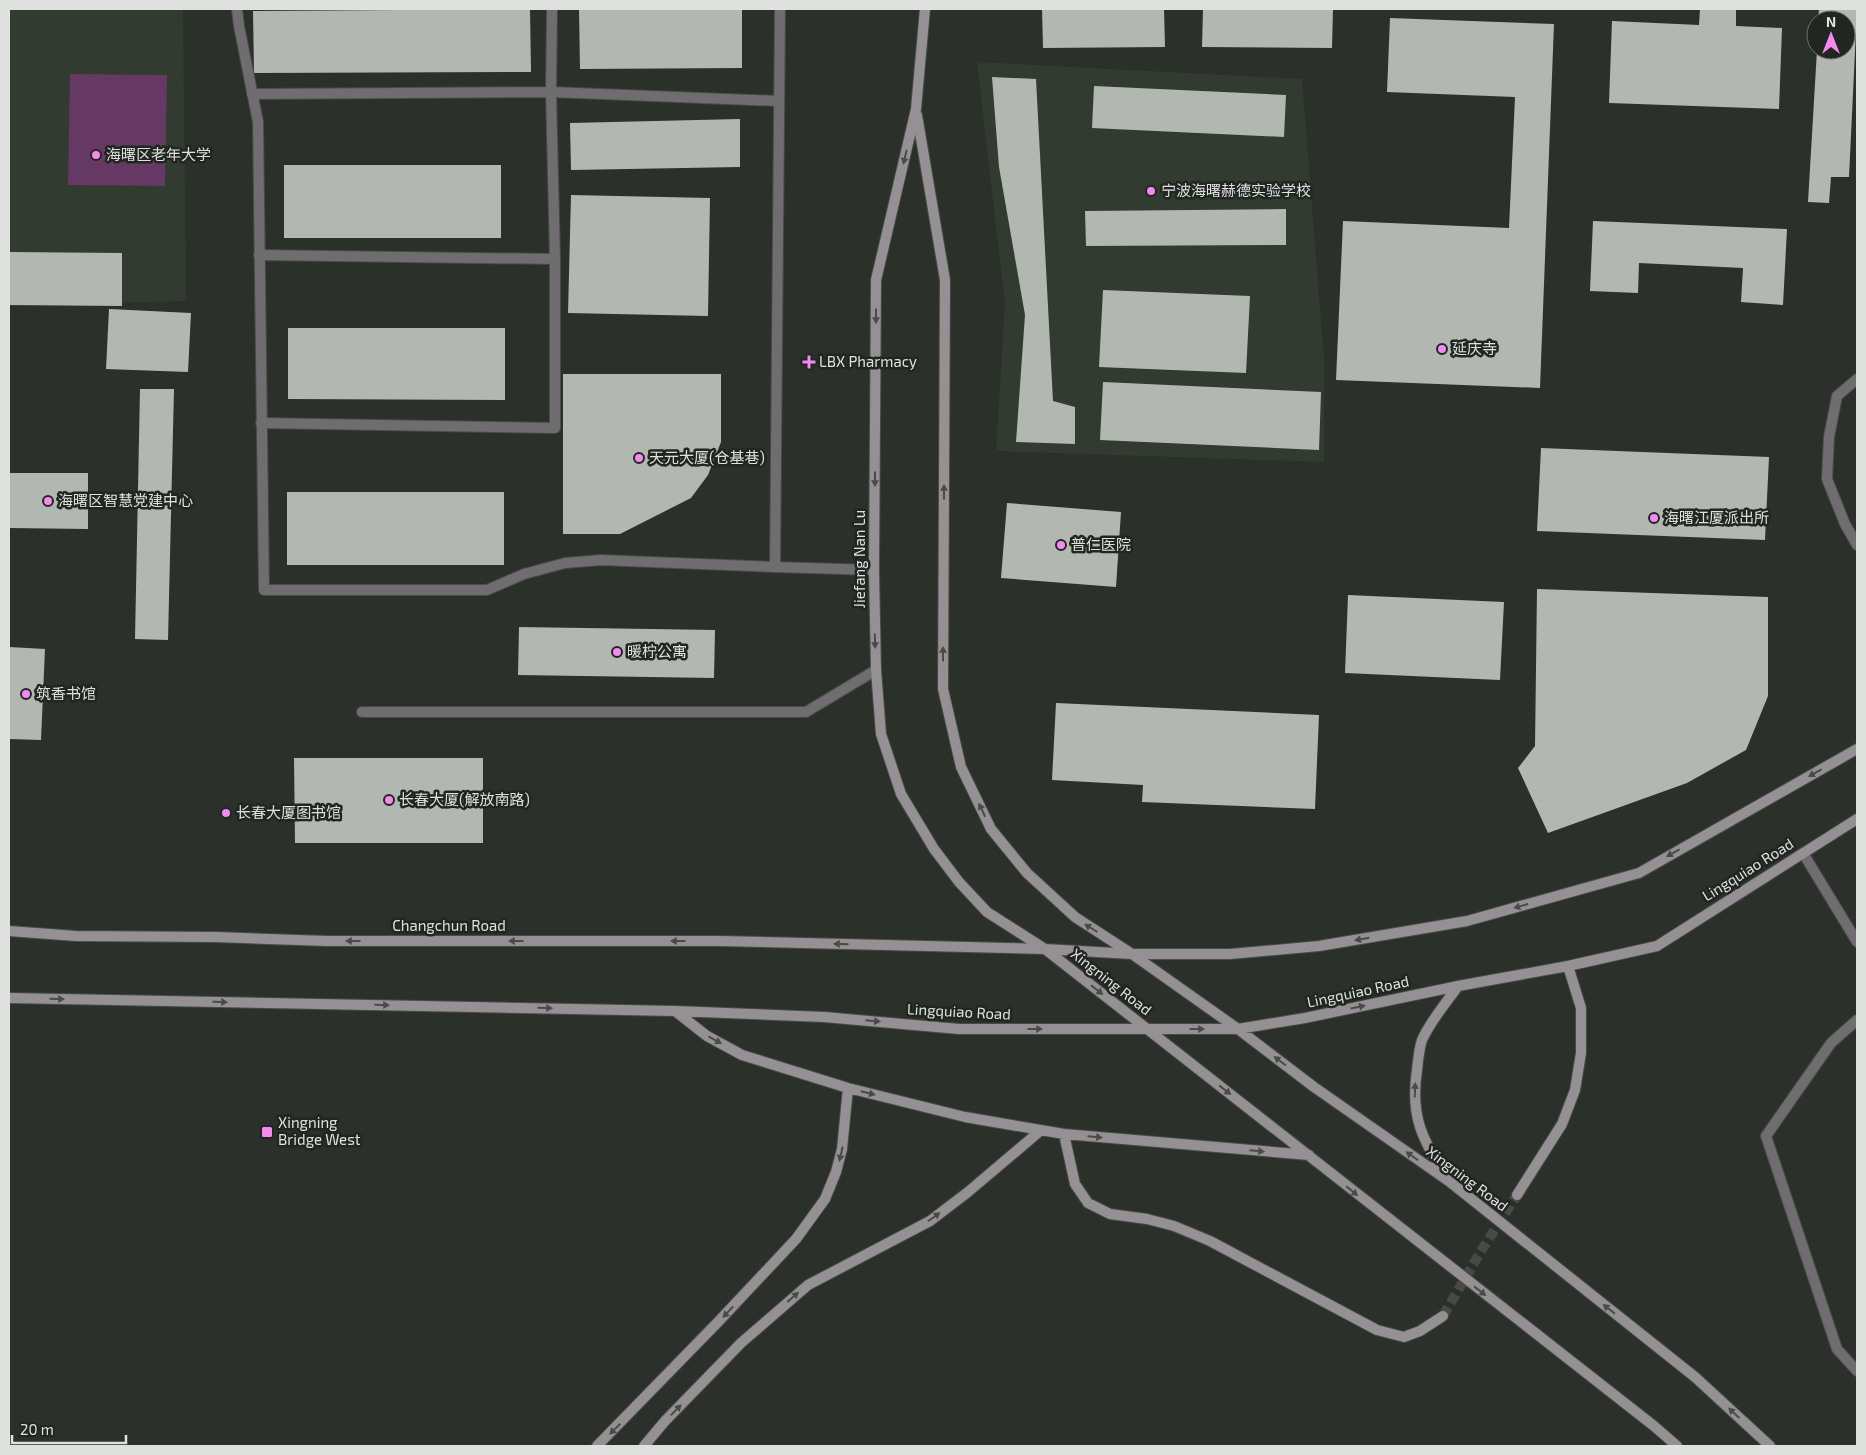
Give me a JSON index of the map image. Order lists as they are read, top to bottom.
{
  "streets": {
    "main road": [
      "Jiefang Nan Lu",
      "Lingquiao Road",
      "Changchun Road",
      "Xingning Road"
    ]
  },
  "crossings": [
    ["Jiefang Nan Lu", "Changchun Road"],
    ["Jiefang Nan Lu", "Xingning Road"],
    ["Lingquiao Road", "Xingning Road"],
    ["Changchun Road", "Xingning Road"]
  ],
  "one_way": ["Jiefang Nan Lu"],
  "places": {
    "other": [
      "海曙区老年大学",
      "宁波海曙赫德实验学校",
      "延庆寺",
      "天元大厦(仓基巷)",
      "海曙区智慧党建中心",
      "海曙江厦派出所",
      "普仁医院",
      "暖柠公寓",
      "筑香书馆",
      "长春大厦(解放南路)",
      "长春大厦图书馆"
    ],
    "health": ["LBX Pharmacy"],
    "transit": ["Xingning Bridge West"]
  },
  "scale_bar": "20 m",
  "north": "top"
}
